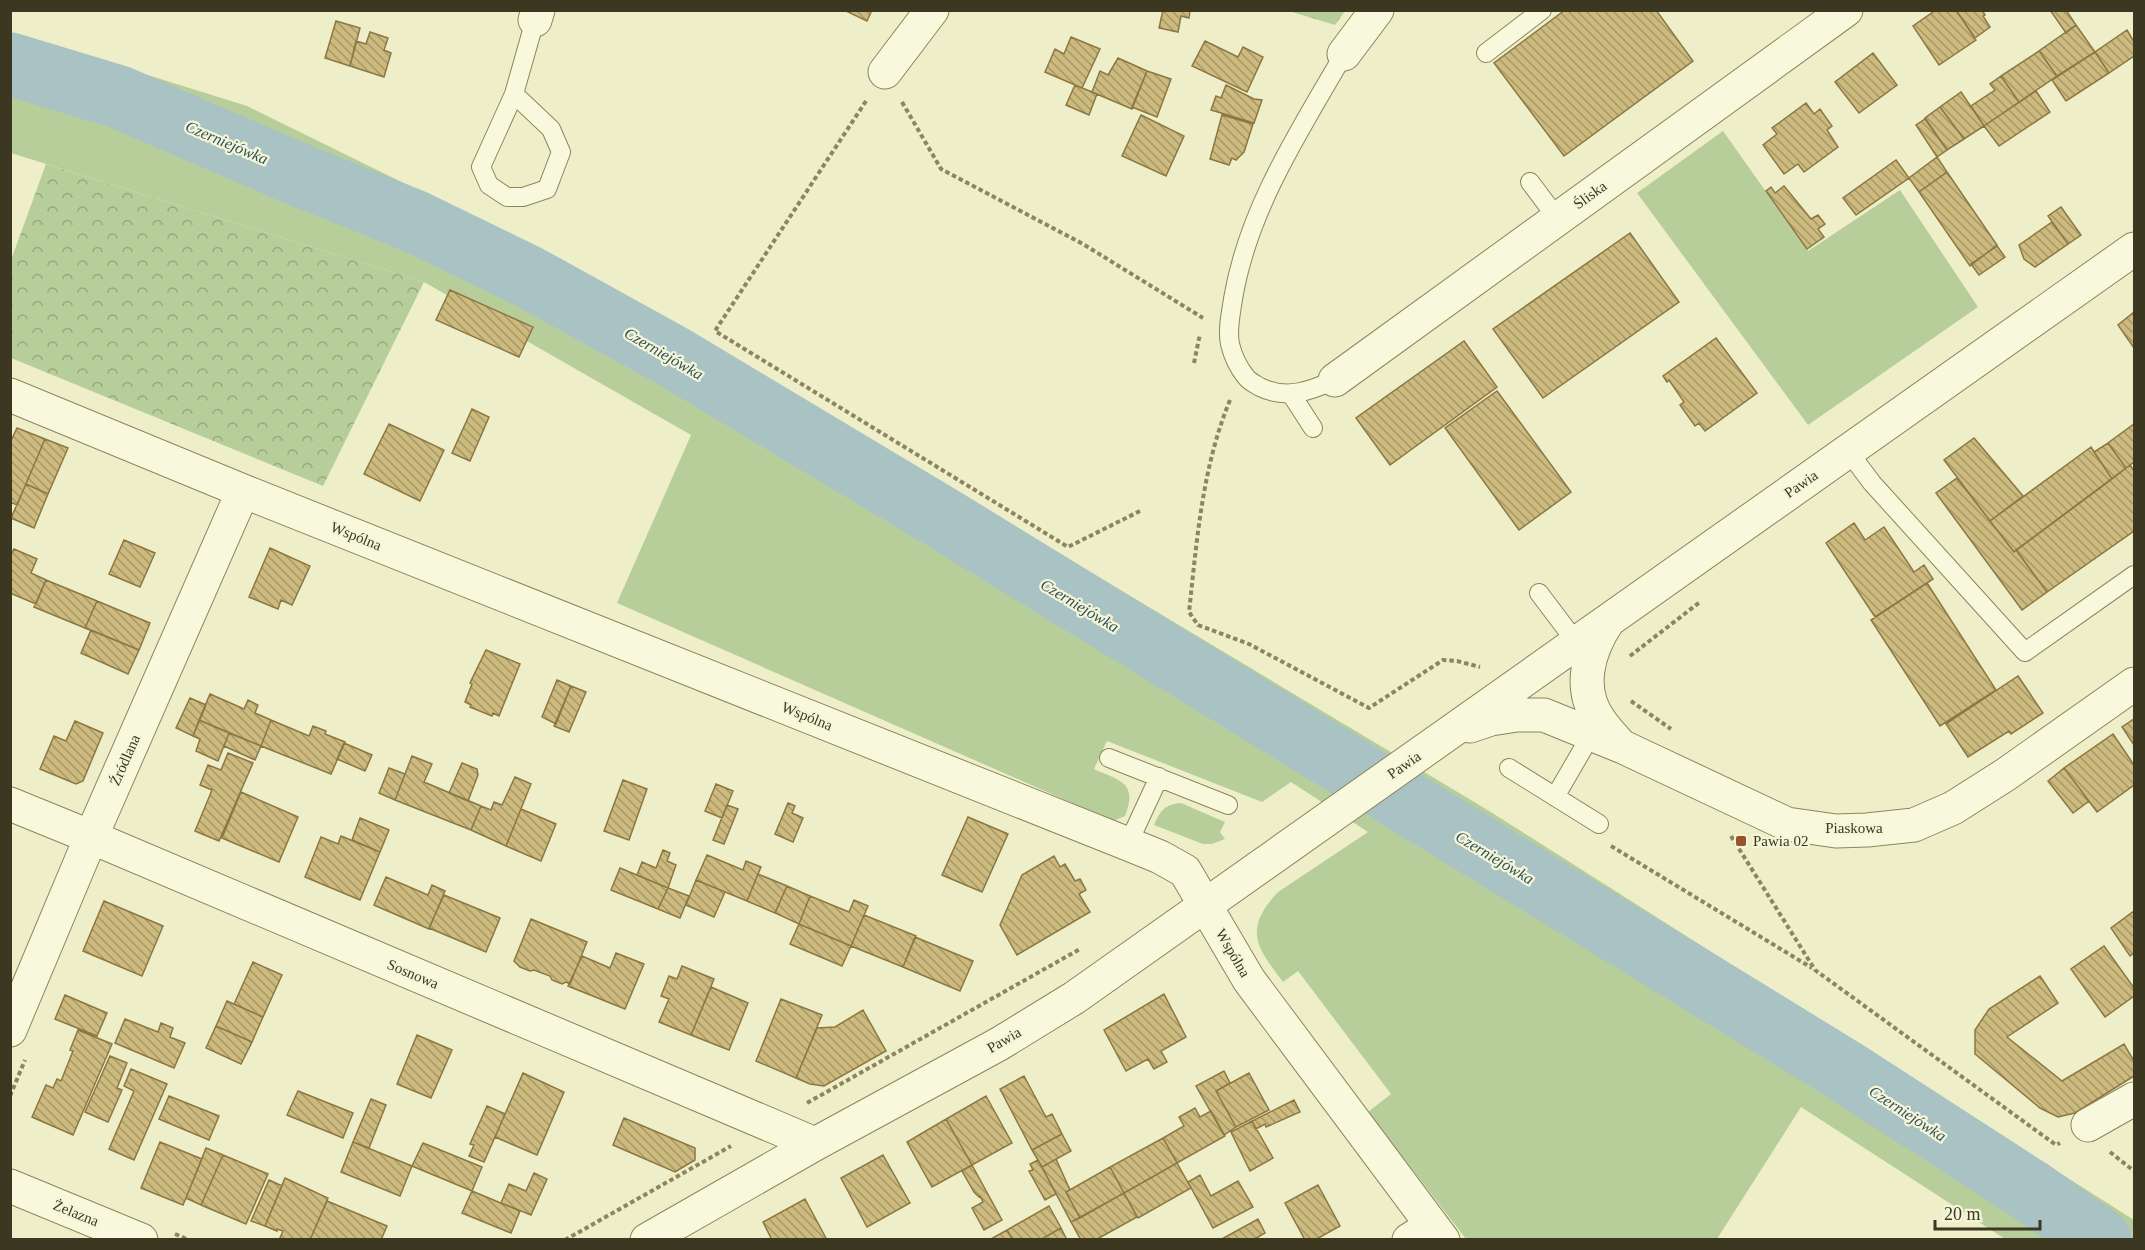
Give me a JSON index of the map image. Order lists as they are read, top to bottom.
{
  "streets": {
    "street": [
      "Śliska",
      "Pawia",
      "Wspólna",
      "Źródlana",
      "Piaskowa",
      "Sosnowa",
      "Żelazna"
    ]
  },
  "crossings": [
    ["Pawia", "Wspólna"],
    ["Pawia", "Piaskowa"],
    ["Pawia", "Sosnowa"],
    ["Wspólna", "Źródlana"],
    ["Źródlana", "Sosnowa"]
  ],
  "water": ["Czerniejówka"],
  "places": {
    "transit": ["Pawia 02"]
  },
  "scale_bar": "20 m"
}
